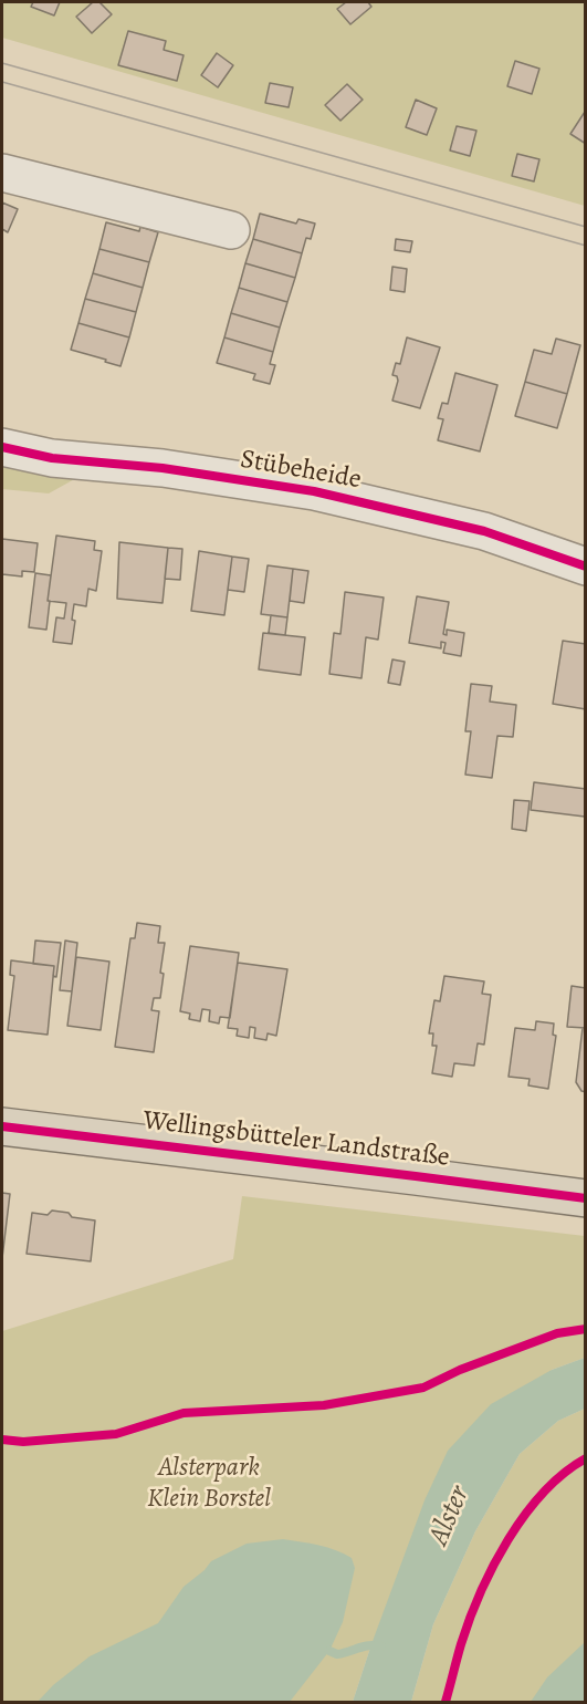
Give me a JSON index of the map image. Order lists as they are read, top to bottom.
{
  "streets": {
    "main road": ["Wellingsbütteler Landstraße"],
    "street": ["Stübeheide"]
  },
  "water": ["Alster"],
  "parks": ["Alsterpark Klein Borstel"]
}
